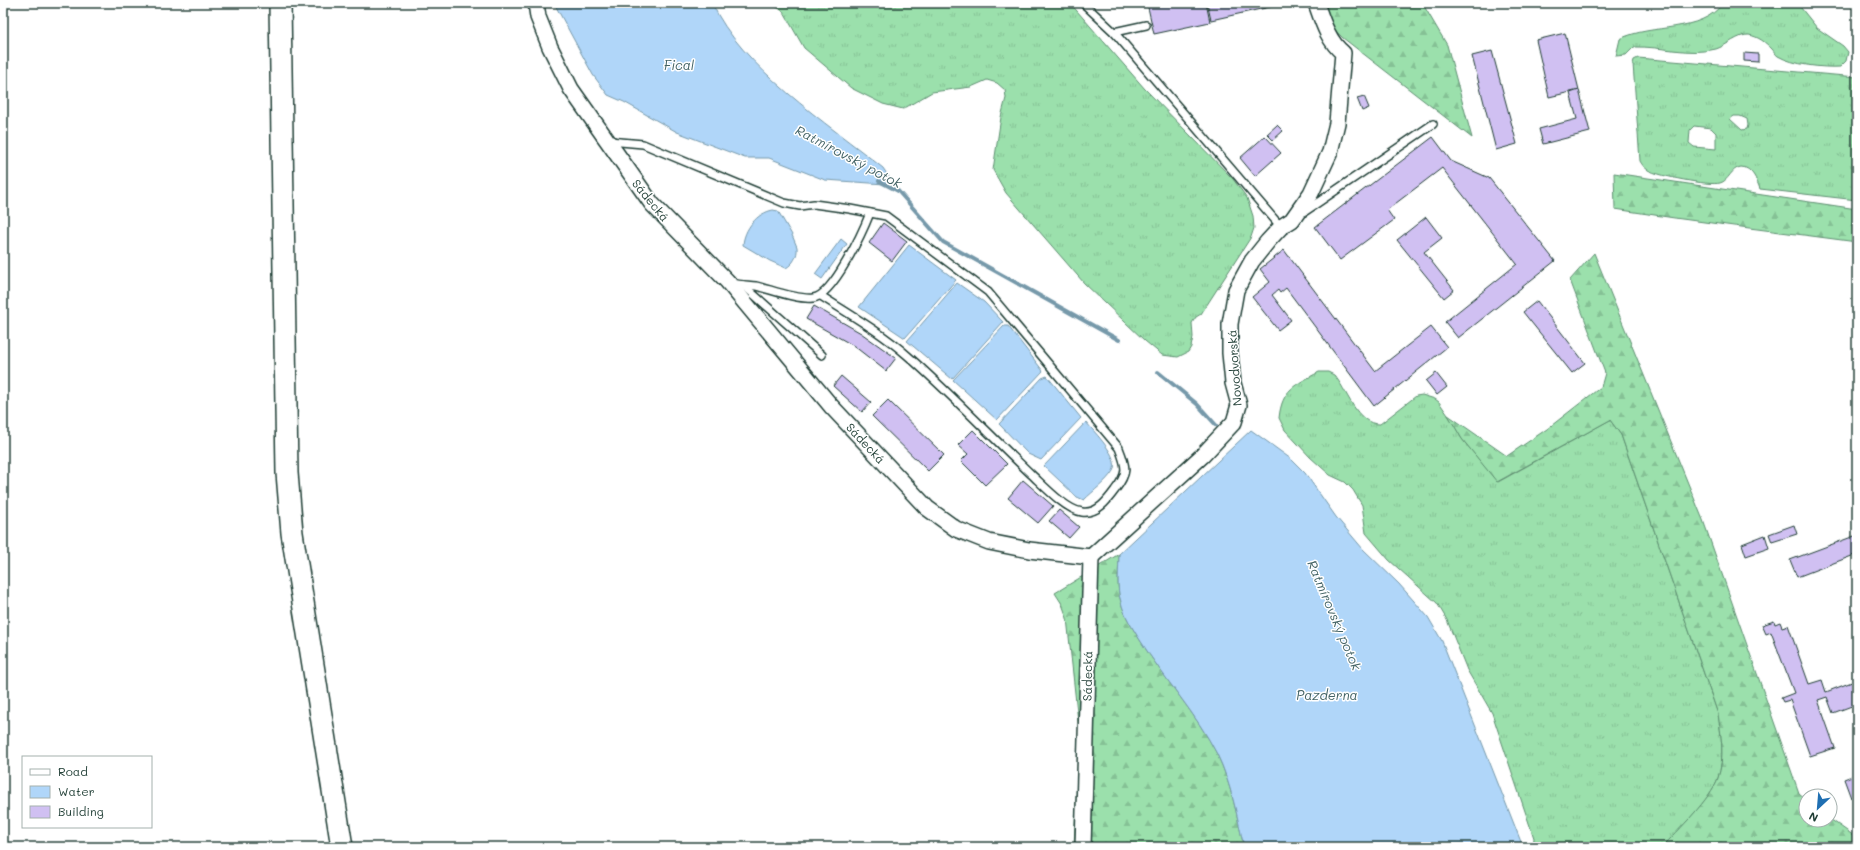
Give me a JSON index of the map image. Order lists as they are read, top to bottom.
{
  "streets": {
    "street": ["Sádecká", "Novodvorská"]
  },
  "crossings": [
    ["Sádecká", "Novodvorská"]
  ],
  "water": ["Fical", "Ratmírovský potok", "Pazderna"],
  "legend": ["Road", "Water", "Building"],
  "north": "bottom left"
}
